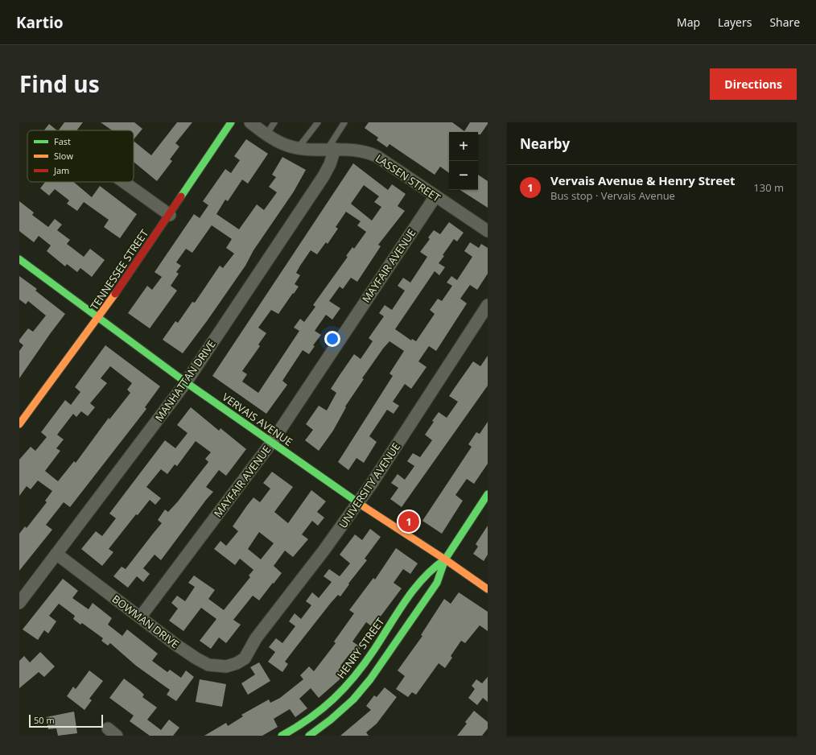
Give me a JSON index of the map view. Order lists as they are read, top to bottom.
{
  "streets": {
    "street": [
      "LASSEN STREET",
      "MAYFAIR AVENUE",
      "TENNESSEE STREET",
      "MANHATTAN DRIVE",
      "VERVAIS AVENUE",
      "UNIVERSITY AVENUE",
      "BOWMAN DRIVE",
      "HENRY STREET"
    ]
  },
  "crossings": [
    ["LASSEN STREET", "MAYFAIR AVENUE"],
    ["LASSEN STREET", "MANHATTAN DRIVE"],
    ["MAYFAIR AVENUE", "VERVAIS AVENUE"],
    ["MAYFAIR AVENUE", "BOWMAN DRIVE"],
    ["TENNESSEE STREET", "VERVAIS AVENUE"],
    ["MANHATTAN DRIVE", "VERVAIS AVENUE"],
    ["MANHATTAN DRIVE", "BOWMAN DRIVE"],
    ["VERVAIS AVENUE", "UNIVERSITY AVENUE"],
    ["VERVAIS AVENUE", "HENRY STREET"],
    ["UNIVERSITY AVENUE", "BOWMAN DRIVE"]
  ],
  "legend": ["Fast", "Slow", "Jam"],
  "scale_bar": "50 m",
  "page": {
    "header": "Kartio",
    "nav": ["Map", "Layers", "Share"],
    "title": "Find us",
    "buttons": "Directions",
    "heading": "Nearby",
    "map_buttons": ["+", "−"],
    "list": [
      {
        "mark": "1",
        "name": "Vervais Avenue & Henry Street",
        "note": "Bus stop · Vervais Avenue",
        "value": "130 m"
      }
    ],
    "pins": "1",
    "scale": "50 m"
  }
}
